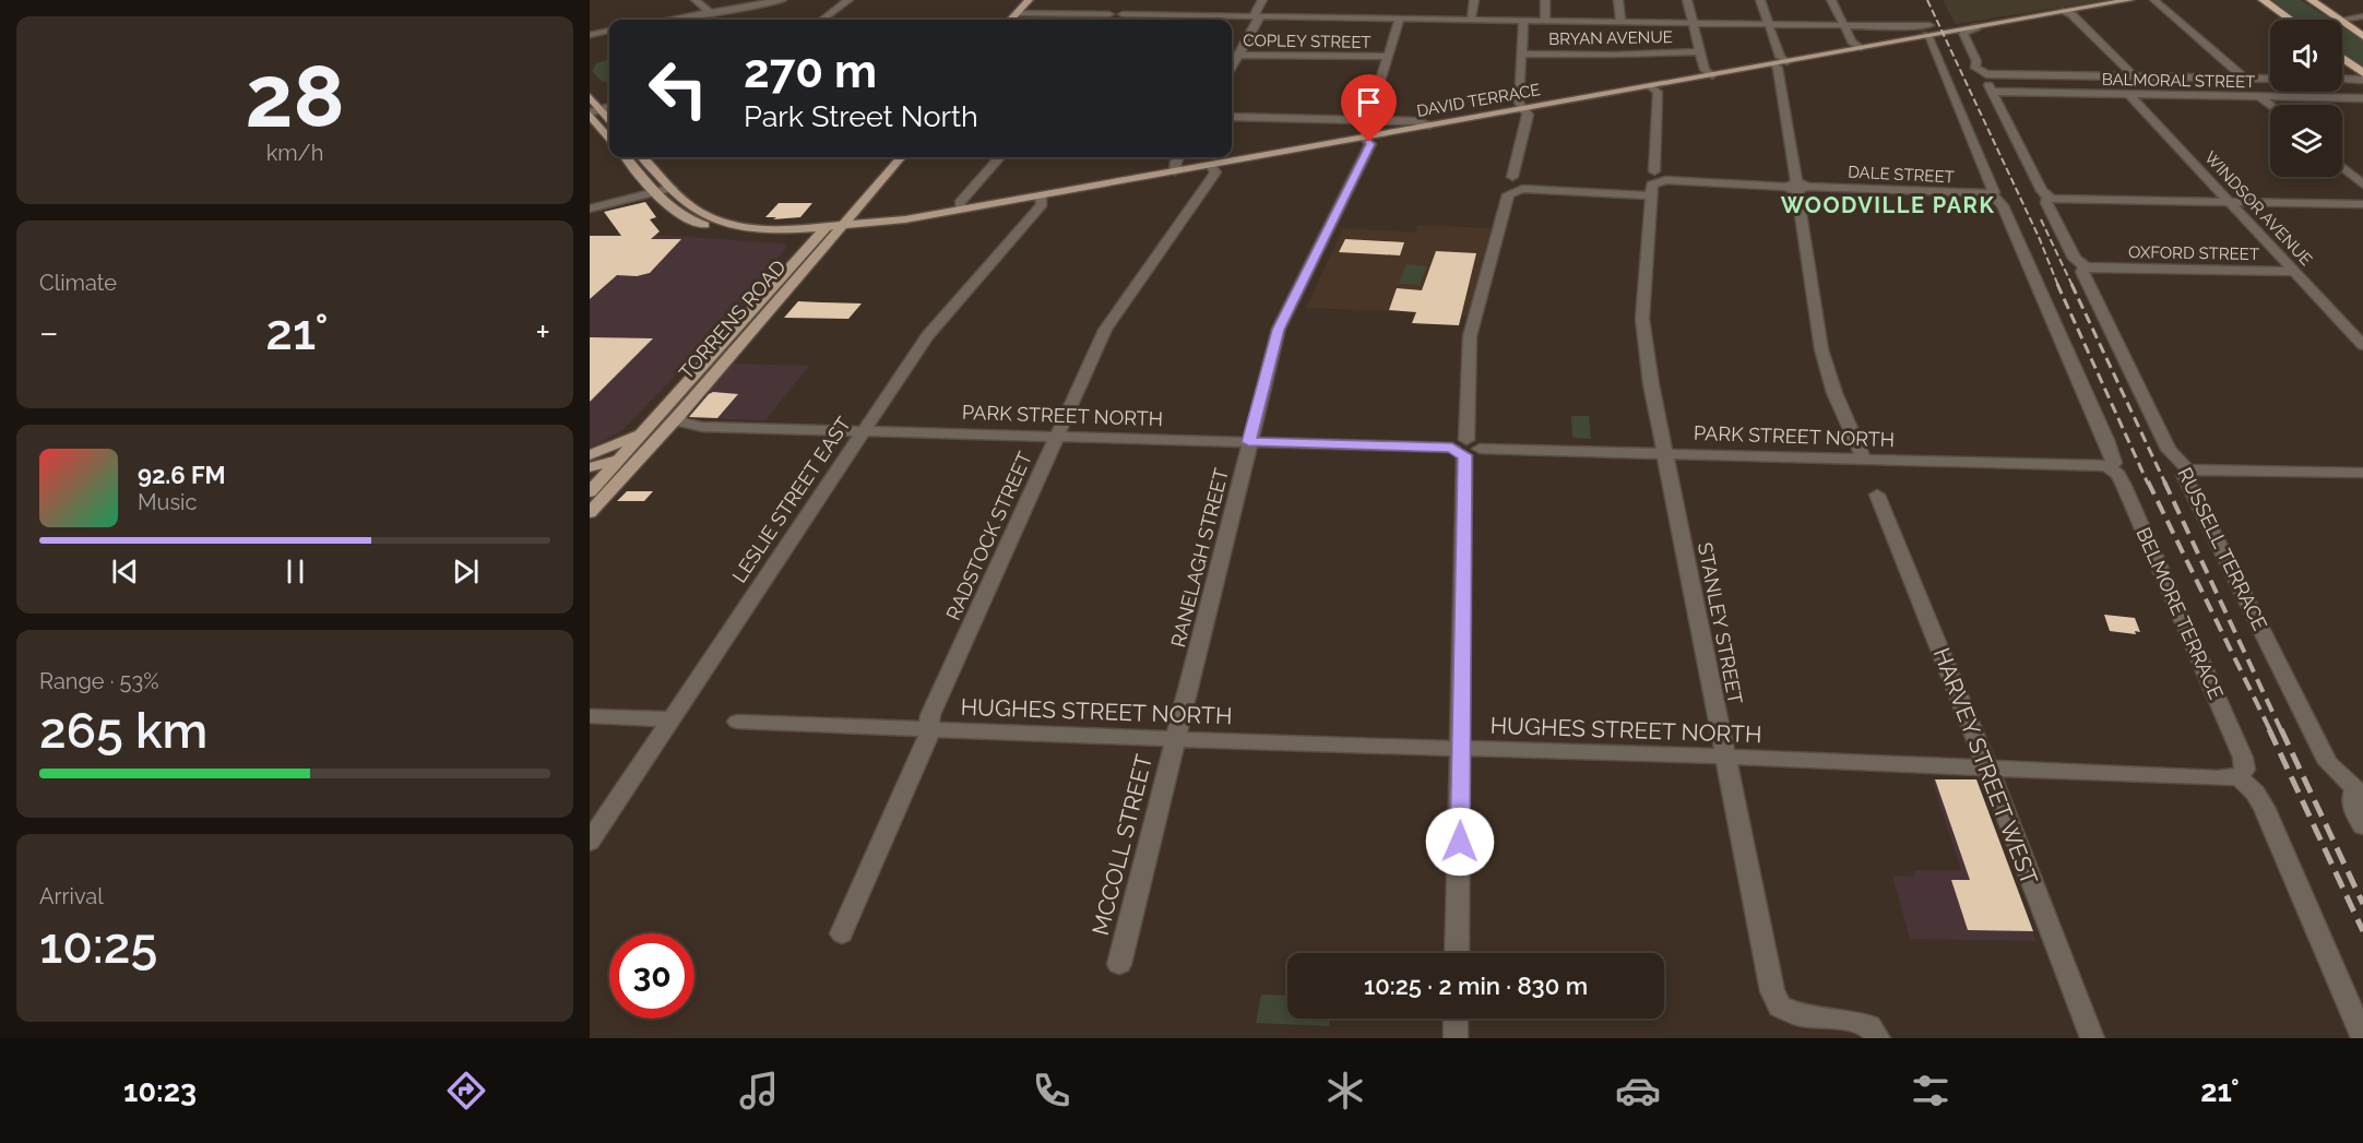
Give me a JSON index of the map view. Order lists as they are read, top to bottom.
{
  "streets": {
    "main road": ["DAVID TERRACE", "TORRENS ROAD"],
    "street": [
      "BRYAN AVENUE",
      "COPLEY STREET",
      "BALMORAL STREET",
      "DALE STREET",
      "WINDSOR AVENUE",
      "OXFORD STREET",
      "PARK STREET NORTH",
      "LESLIE STREET EAST",
      "RADSTOCK STREET",
      "RUSSELL TERRACE",
      "RANELAGH STREET",
      "BELMORE TERRACE",
      "STANLEY STREET",
      "HUGHES STREET NORTH",
      "HARVEY STREET WEST",
      "MCCOLL STREET"
    ]
  },
  "crossings": [
    ["BALMORAL STREET", "WINDSOR AVENUE"],
    ["BALMORAL STREET", "RUSSELL TERRACE"],
    ["DAVID TERRACE", "TORRENS ROAD"],
    ["DAVID TERRACE", "LESLIE STREET EAST"],
    ["DAVID TERRACE", "RADSTOCK STREET"],
    ["DAVID TERRACE", "RUSSELL TERRACE"],
    ["DAVID TERRACE", "RANELAGH STREET"],
    ["DAVID TERRACE", "STANLEY STREET"],
    ["DALE STREET", "PARK STREET NORTH"],
    ["DALE STREET", "STANLEY STREET"],
    ["WINDSOR AVENUE", "OXFORD STREET"],
    ["OXFORD STREET", "RUSSELL TERRACE"],
    ["TORRENS ROAD", "PARK STREET NORTH"],
    ["PARK STREET NORTH", "LESLIE STREET EAST"],
    ["PARK STREET NORTH", "RADSTOCK STREET"],
    ["PARK STREET NORTH", "RANELAGH STREET"],
    ["PARK STREET NORTH", "BELMORE TERRACE"],
    ["PARK STREET NORTH", "STANLEY STREET"],
    ["RADSTOCK STREET", "HUGHES STREET NORTH"],
    ["RANELAGH STREET", "HUGHES STREET NORTH"],
    ["RANELAGH STREET", "MCCOLL STREET"],
    ["BELMORE TERRACE", "HUGHES STREET NORTH"],
    ["STANLEY STREET", "HUGHES STREET NORTH"],
    ["HUGHES STREET NORTH", "HARVEY STREET WEST"],
    ["HUGHES STREET NORTH", "MCCOLL STREET"]
  ],
  "districts": ["WOODVILLE PARK"],
  "page": {
    "tile": [
      ["28", "km/h"],
      "Climate",
      ["Range · 53%", "265 km"],
      ["Arrival", "10:25"]
    ],
    "turn": ["270 m", "Park Street North"],
    "heat": ["−", "21°", "+"],
    "song": ["92.6 FM", "Music"],
    "limit": "30",
    "trip": "10:25 · 2 min · 830 m",
    "tabs": ["10:23", "21°"]
  }
}
